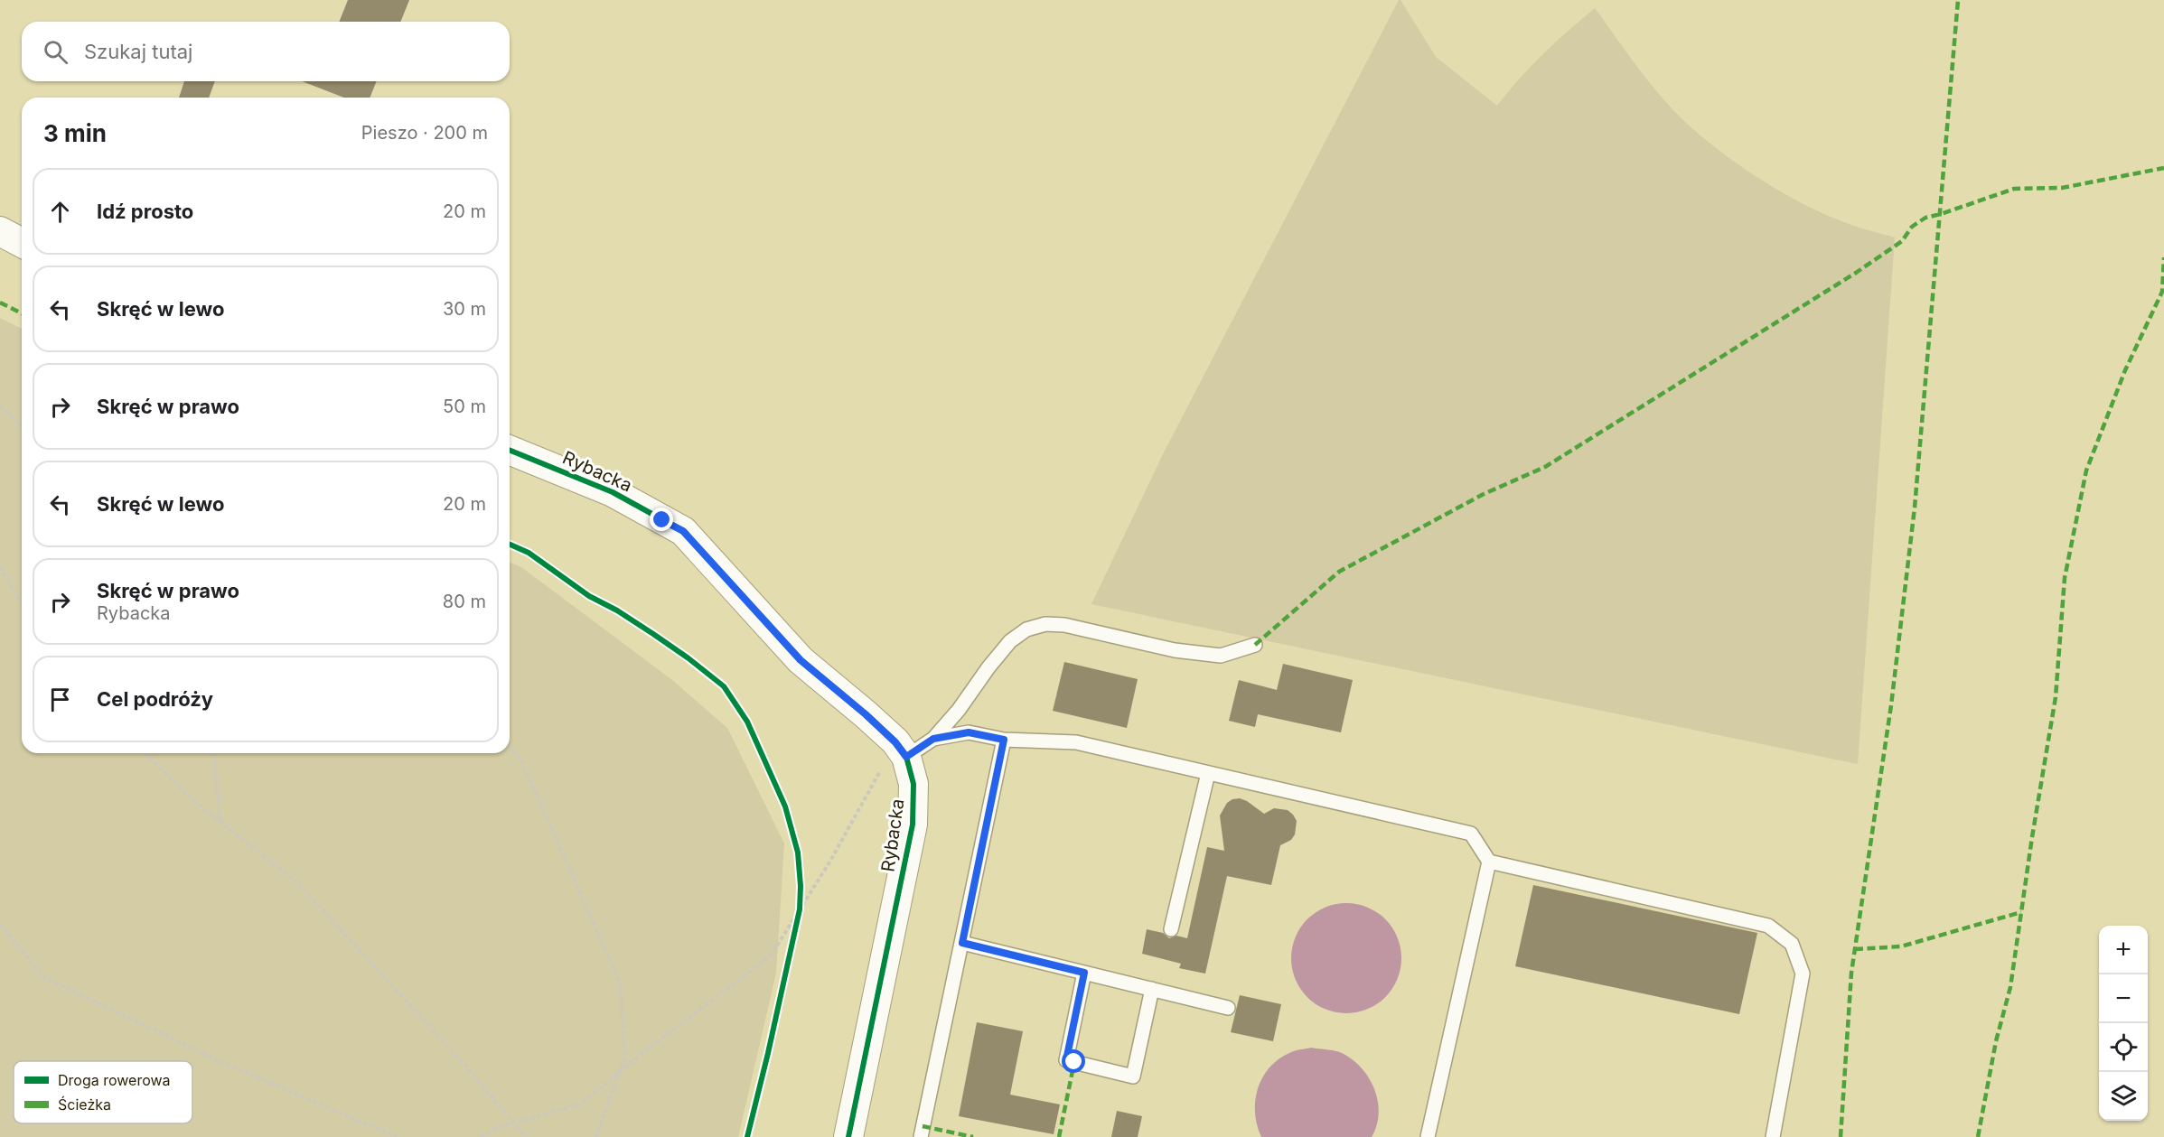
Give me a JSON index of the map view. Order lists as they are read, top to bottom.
{
  "streets": {
    "street": ["Rybacka"]
  },
  "legend": ["Droga rowerowa", "Ścieżka"],
  "page": {
    "search": "Szukaj tutaj",
    "heading": ["3 min", "Pieszo · 200 m"],
    "list": [
      ["Idź prosto", "20 m"],
      ["Skręć w lewo", "30 m"],
      ["Skręć w prawo", "50 m"],
      ["Skręć w lewo", "20 m"],
      ["Skręć w prawo", "Rybacka", "80 m"],
      "Cel podróży"
    ],
    "map_buttons": ["+", "−"]
  }
}
